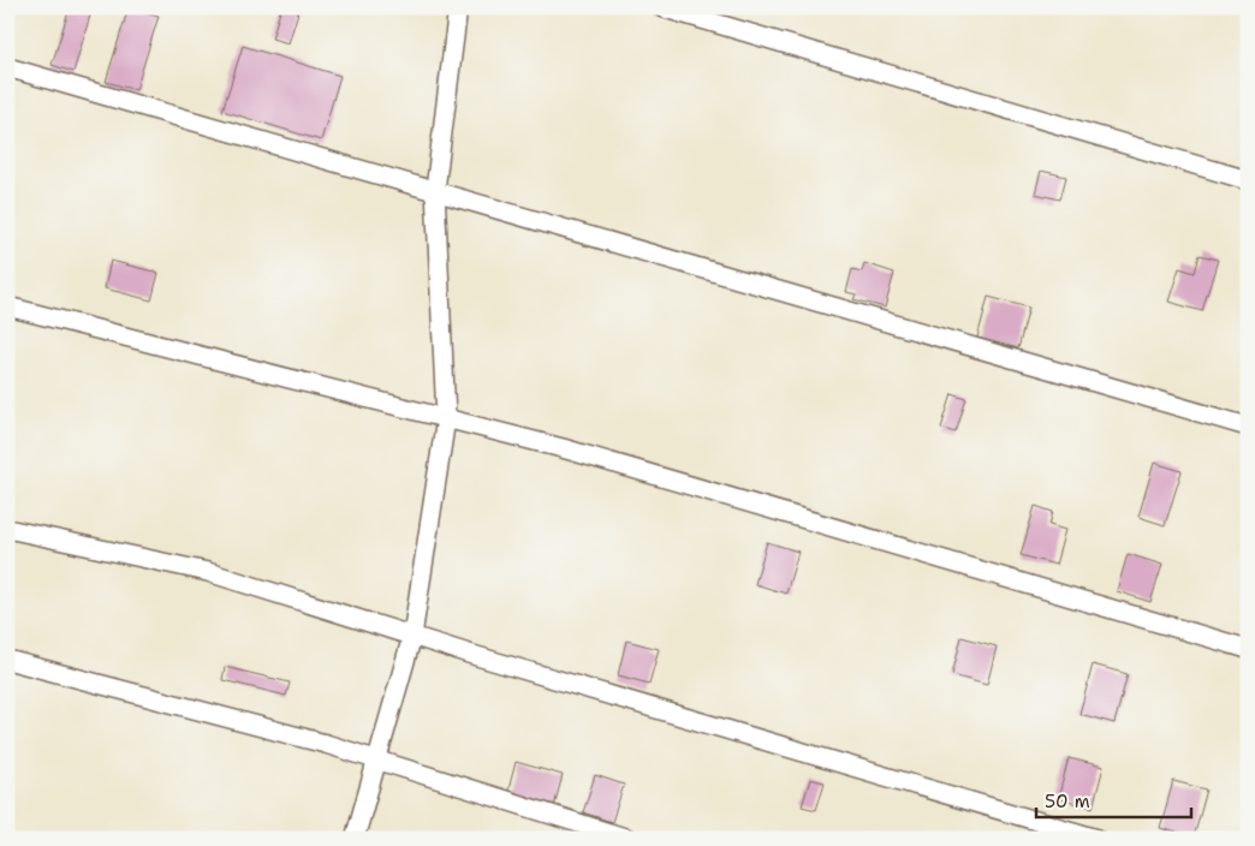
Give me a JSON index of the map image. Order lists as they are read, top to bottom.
{
  "scale_bar": "50 m"
}
